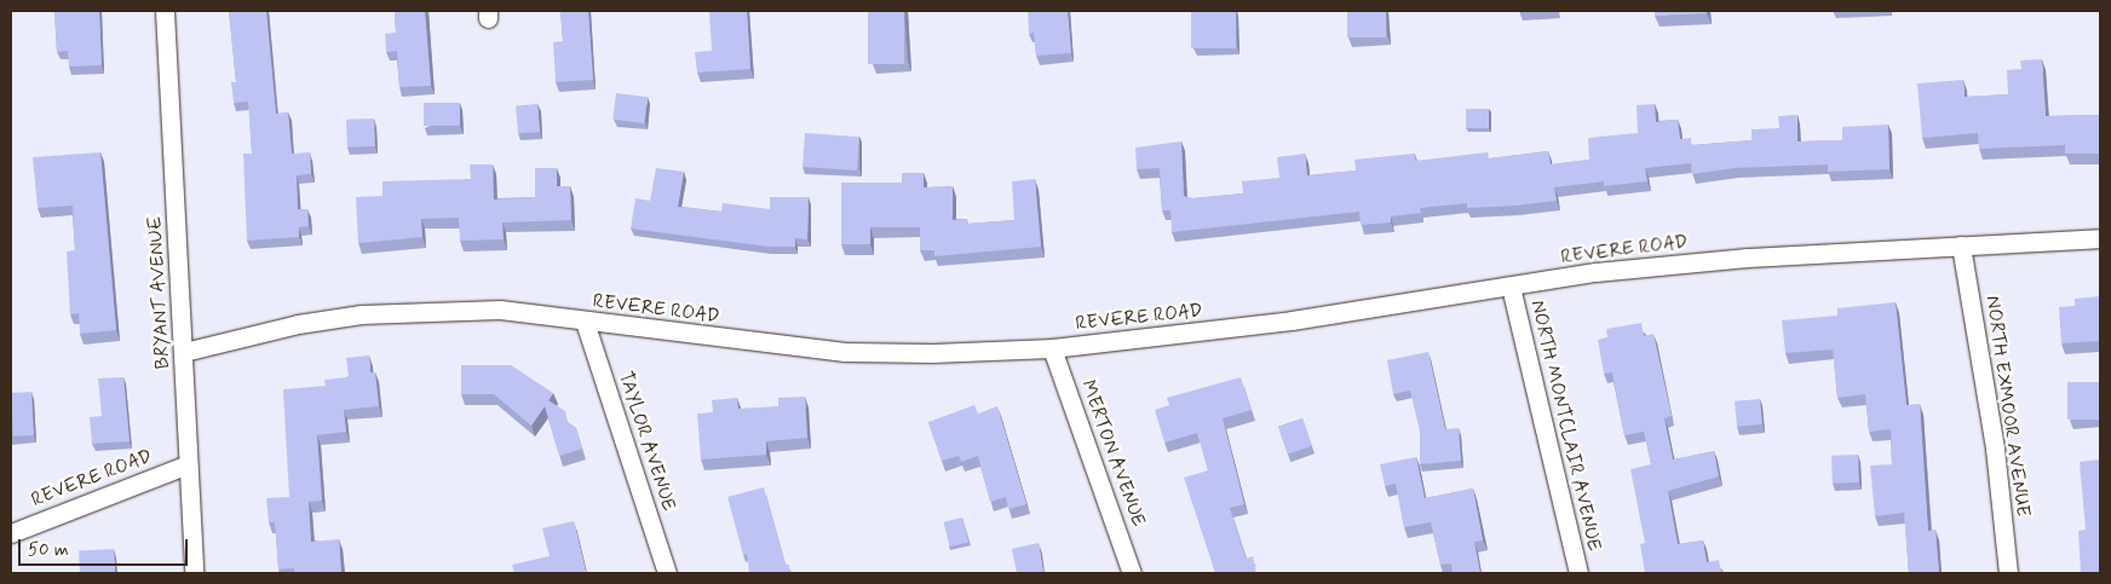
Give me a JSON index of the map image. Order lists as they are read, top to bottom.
{
  "streets": {
    "street": [
      "REVERE ROAD",
      "BRYANT AVENUE",
      "NORTH EXMOOR AVENUE",
      "NORTH MONTCLAIR AVENUE",
      "TAYLOR AVENUE",
      "MERTON AVENUE"
    ]
  },
  "crossings": [
    ["REVERE ROAD", "BRYANT AVENUE"],
    ["REVERE ROAD", "NORTH EXMOOR AVENUE"],
    ["REVERE ROAD", "NORTH MONTCLAIR AVENUE"],
    ["REVERE ROAD", "TAYLOR AVENUE"],
    ["REVERE ROAD", "MERTON AVENUE"]
  ],
  "scale_bar": "50 m"
}
